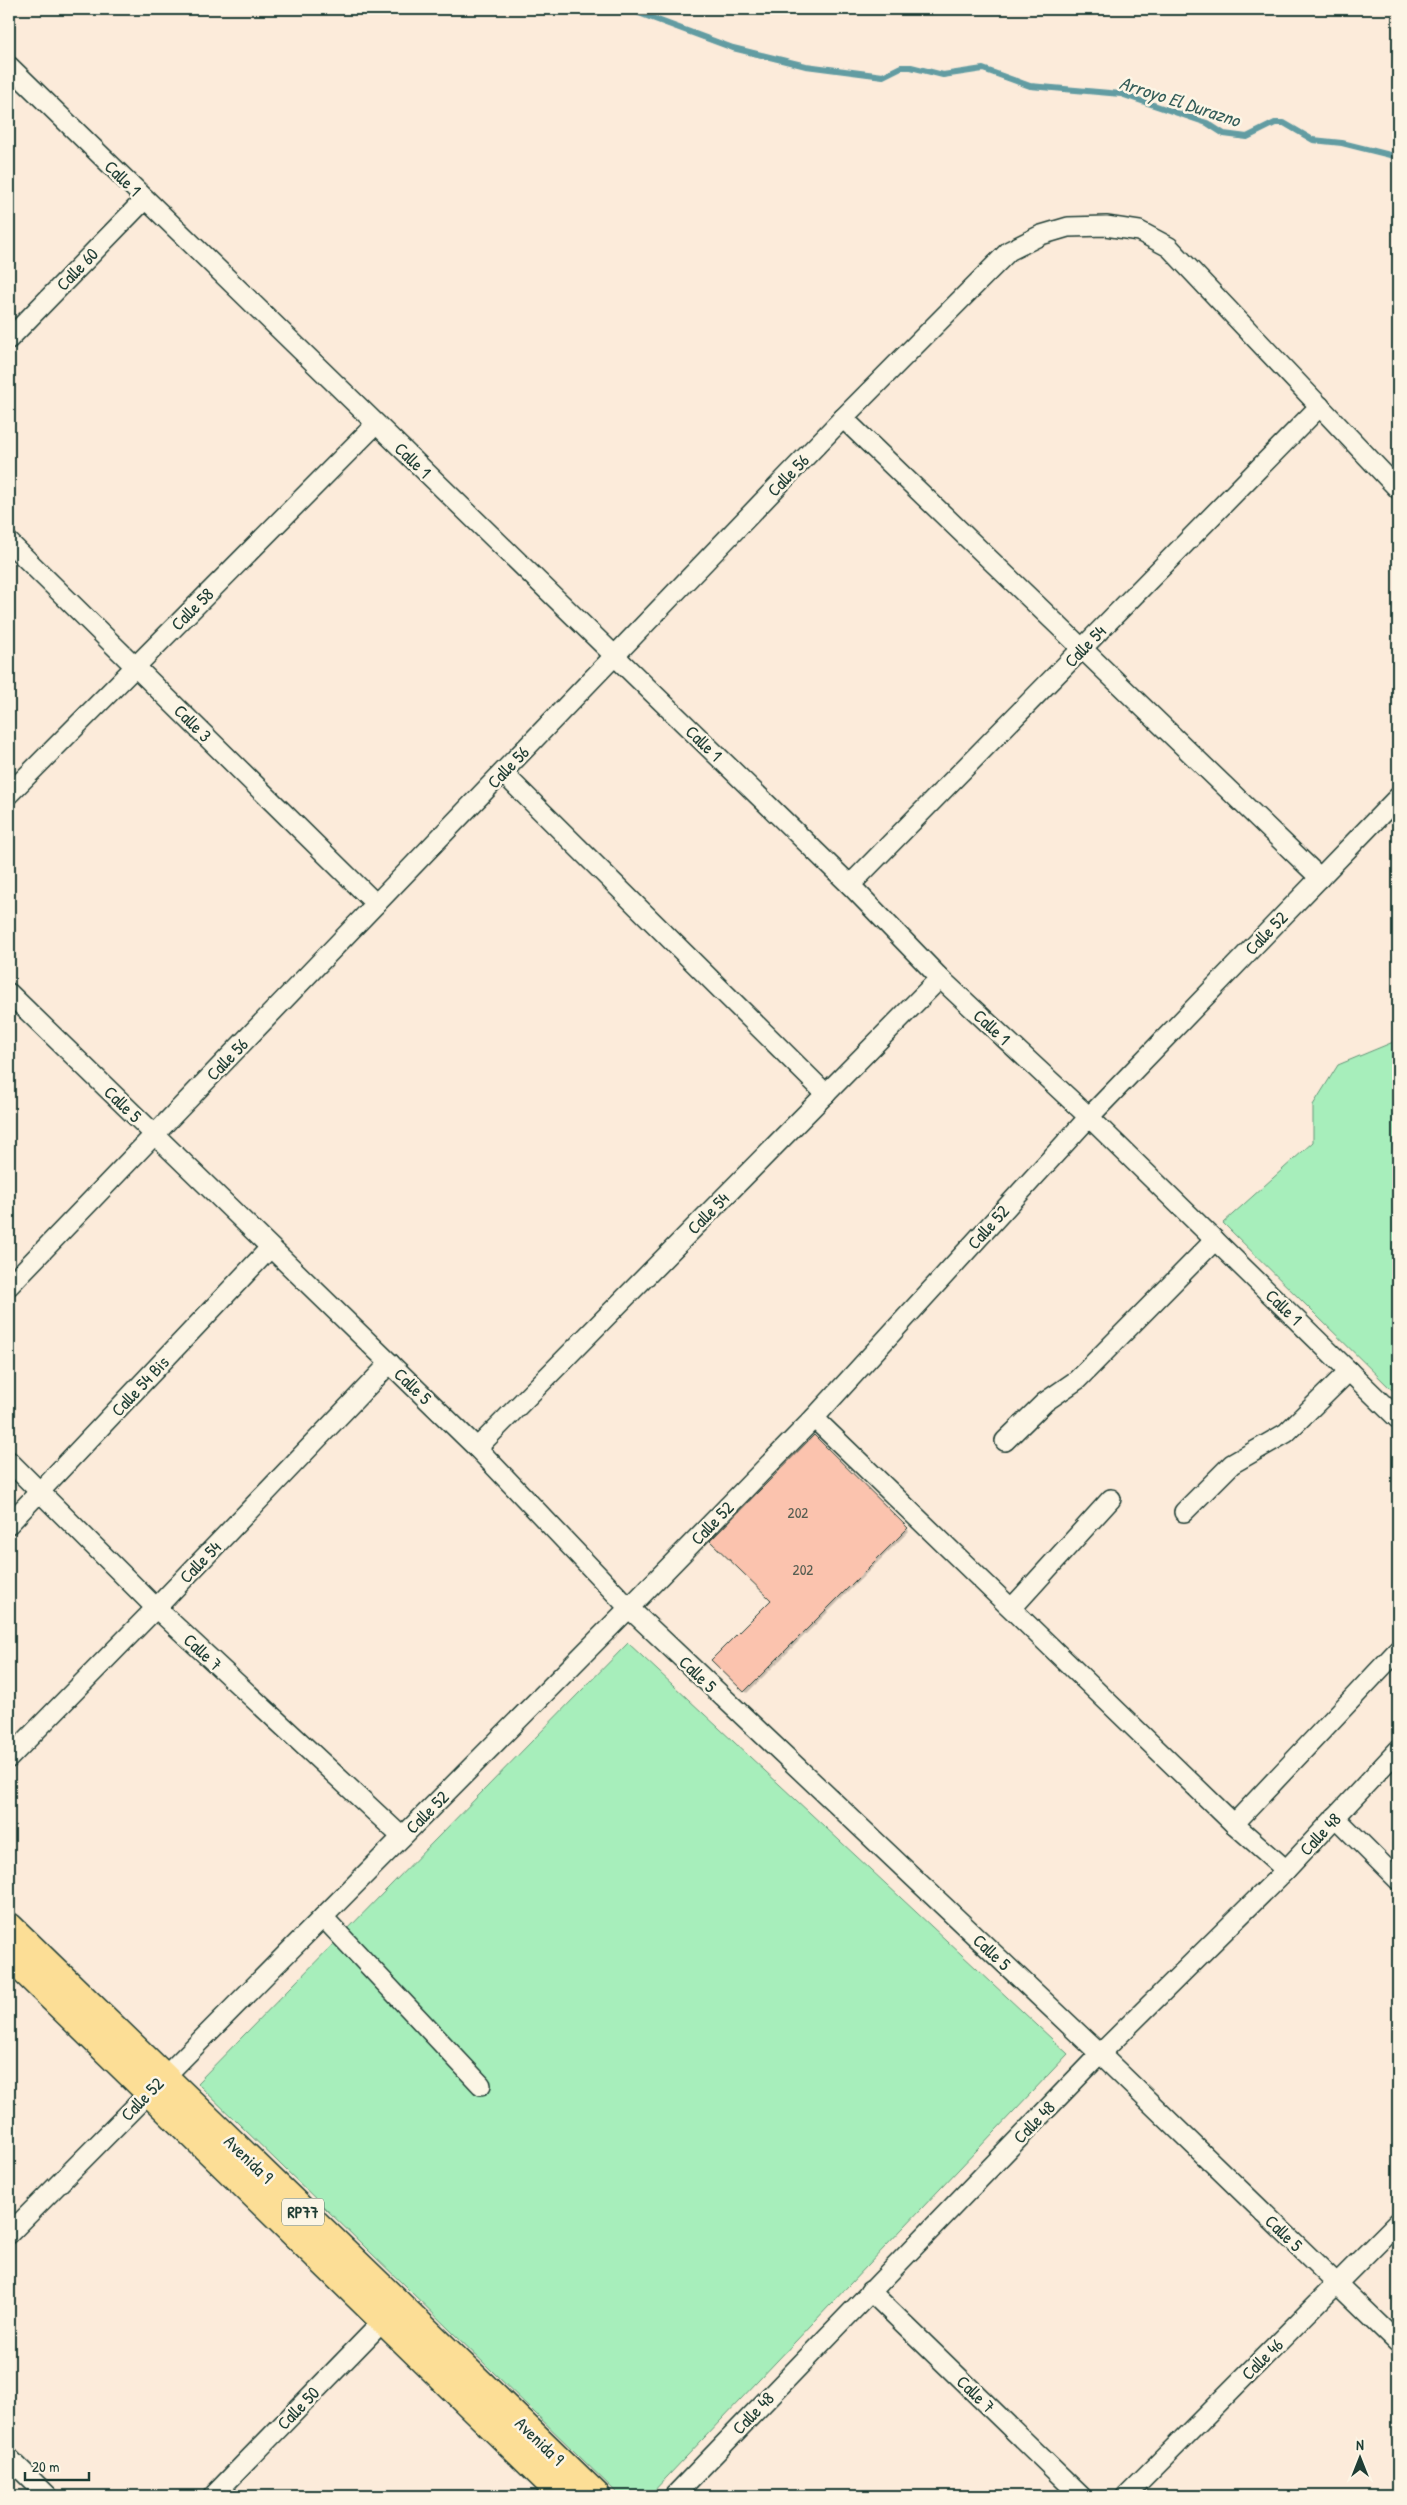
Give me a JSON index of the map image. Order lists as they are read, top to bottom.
{
  "streets": {
    "main road": ["Avenida 9", "RP77"],
    "street": [
      "Calle 1",
      "Calle 60",
      "Calle 56",
      "Calle 58",
      "Calle 54",
      "Calle 3",
      "Calle 52",
      "Calle 5",
      "Calle 54 Bis",
      "Calle 7",
      "Calle 48",
      "Calle 46",
      "Calle 50"
    ]
  },
  "crossings": [
    ["Calle 1", "Calle 60"],
    ["Calle 1", "Calle 56"],
    ["Calle 1", "Calle 58"],
    ["Calle 1", "Calle 54"],
    ["Calle 1", "Calle 52"],
    ["Calle 56", "Calle 54"],
    ["Calle 56", "Calle 3"],
    ["Calle 56", "Calle 5"],
    ["Calle 58", "Calle 3"],
    ["Calle 54", "Calle 5"],
    ["Calle 54", "Calle 7"],
    ["Calle 52", "Calle 5"],
    ["Calle 52", "Calle 7"],
    ["Calle 52", "Avenida 9"],
    ["Calle 5", "Calle 54 Bis"],
    ["Calle 5", "Calle 48"],
    ["Calle 5", "Calle 46"],
    ["Calle 54 Bis", "Calle 7"],
    ["Calle 7", "Calle 48"],
    ["Avenida 9", "Calle 50"]
  ],
  "water": ["Arroyo El Durazno"],
  "house_numbers": ["202", "202"],
  "scale_bar": "20 m",
  "north": "top"
}
